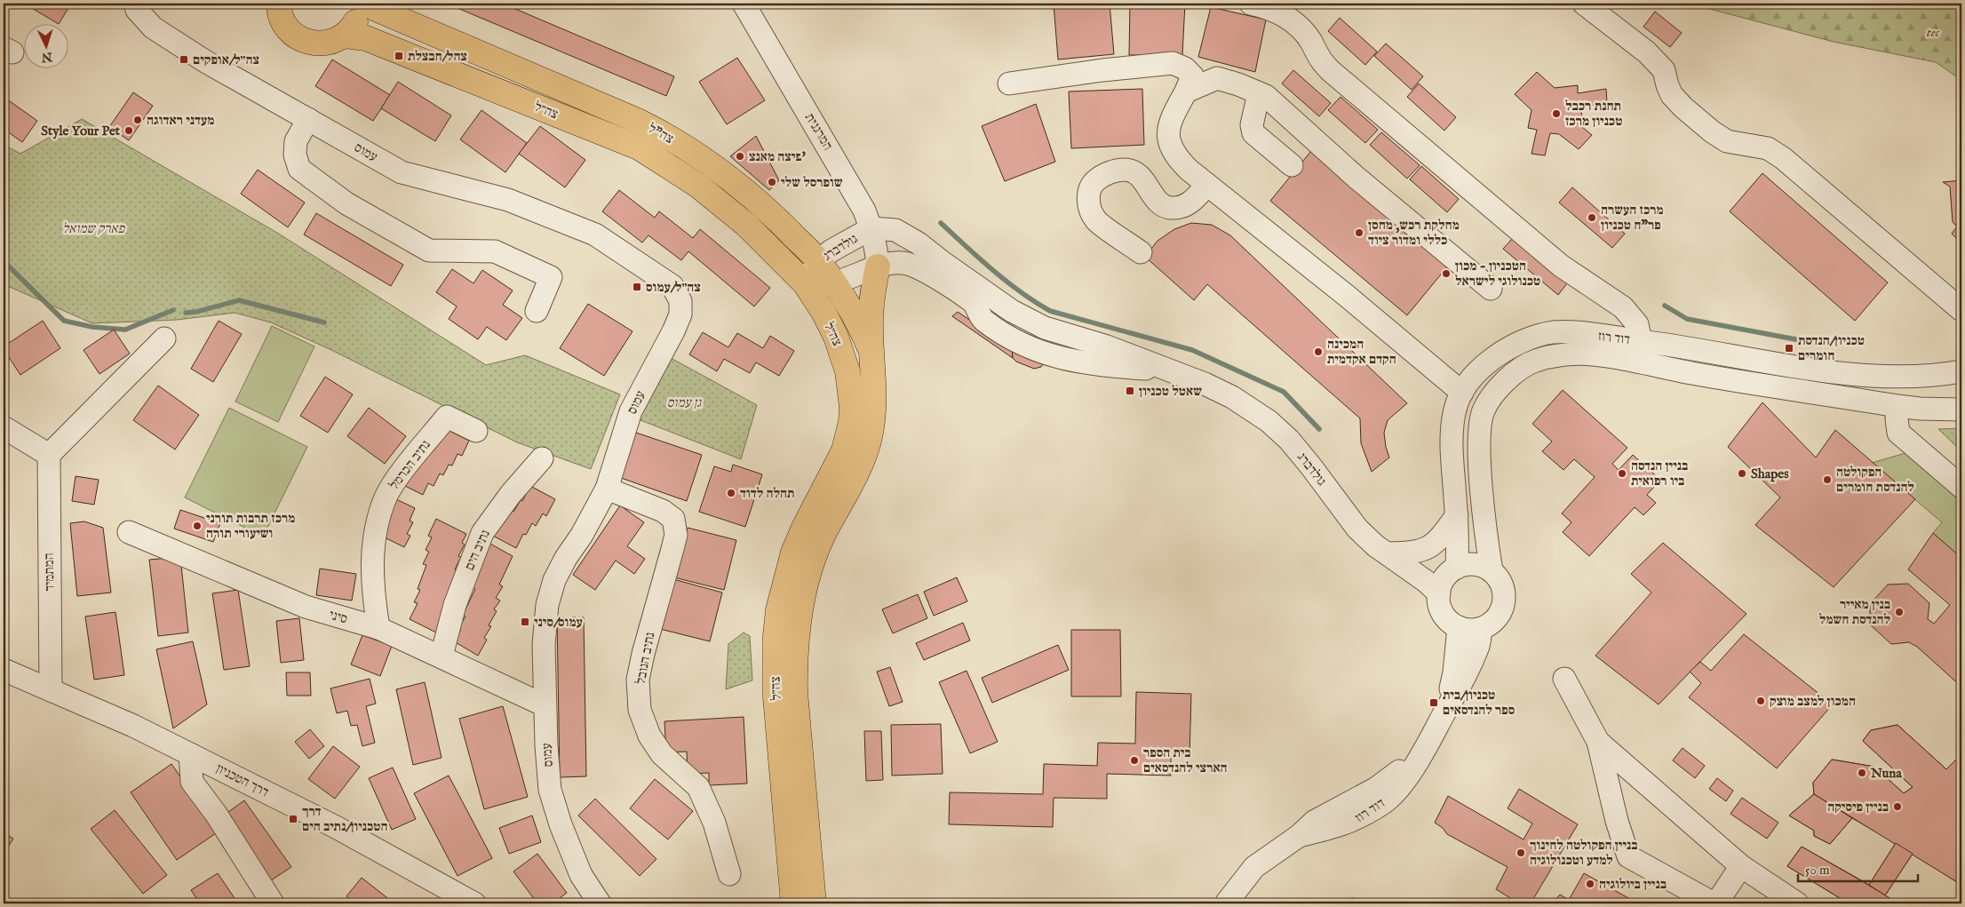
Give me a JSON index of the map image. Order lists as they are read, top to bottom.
{
  "streets": {
    "main road": ["צה״ל", "צה\"ל"],
    "street": [
      "המרגנית",
      "עמוס",
      "גולדברג",
      "דוד רוז",
      "נתיב הכרמל",
      "נתיב הים",
      "המתמיד",
      "סיני",
      "נתיב הנובל",
      "דרך הטכניון"
    ]
  },
  "crossings": [
    ["צה״ל", "צה\"ל"],
    ["צה״ל", "גולדברג"],
    ["המרגנית", "גולדברג"],
    ["צה\"ל", "גולדברג"],
    ["עמוס", "סיני"],
    ["עמוס", "נתיב הנובל"],
    ["גולדברג", "דוד רוז"],
    ["נתיב הכרמל", "סיני"],
    ["נתיב הים", "סיני"],
    ["המתמיד", "דרך הטכניון"]
  ],
  "parks": ["tec", "פארק שמואל", "גן עמוס"],
  "places": {
    "transit": [
      "צהל/חבצלת",
      "צה״ל/אופקים",
      "צה״ל/עמוס",
      "טכניון/הנדסת חומרים",
      "שאטל טכניון",
      "עמוס/סיני",
      "טכניון/בית ספר להנדסאים",
      "דרך הטכניון/נתיב הים"
    ],
    "other": [
      "תחנת רכבל טכניון מרכז",
      "מעדני ראדוגה",
      "Style Your Pet",
      "פיצה מאנצ'",
      "שופרסל שלי",
      "מרכז העשרה פר\"ח טכניון",
      "מחלקת רכש, מחסן כללי ומדור ציוד",
      "הטכניון - מכון טכנולוגי לישראל",
      "המכינה הקדם אקדמית",
      "בניין הנדסה ביו רפואית",
      "Shapes",
      "הפקולטה להנדסת חומרים",
      "תהלה לדוד",
      "מרכז תרבות תורני ושיעורי תורה",
      "בנין מאייר להנדסת חשמל",
      "המכון למצב מוצק",
      "בית הספר הארצי להנדסאים",
      "Nuna",
      "בניין פיסיקה",
      "בניין הפקולטה לחינוך למדע וטכנולוגיה",
      "בניין ביולוגיה"
    ]
  },
  "scale_bar": "50 m",
  "north": "bottom"
}
